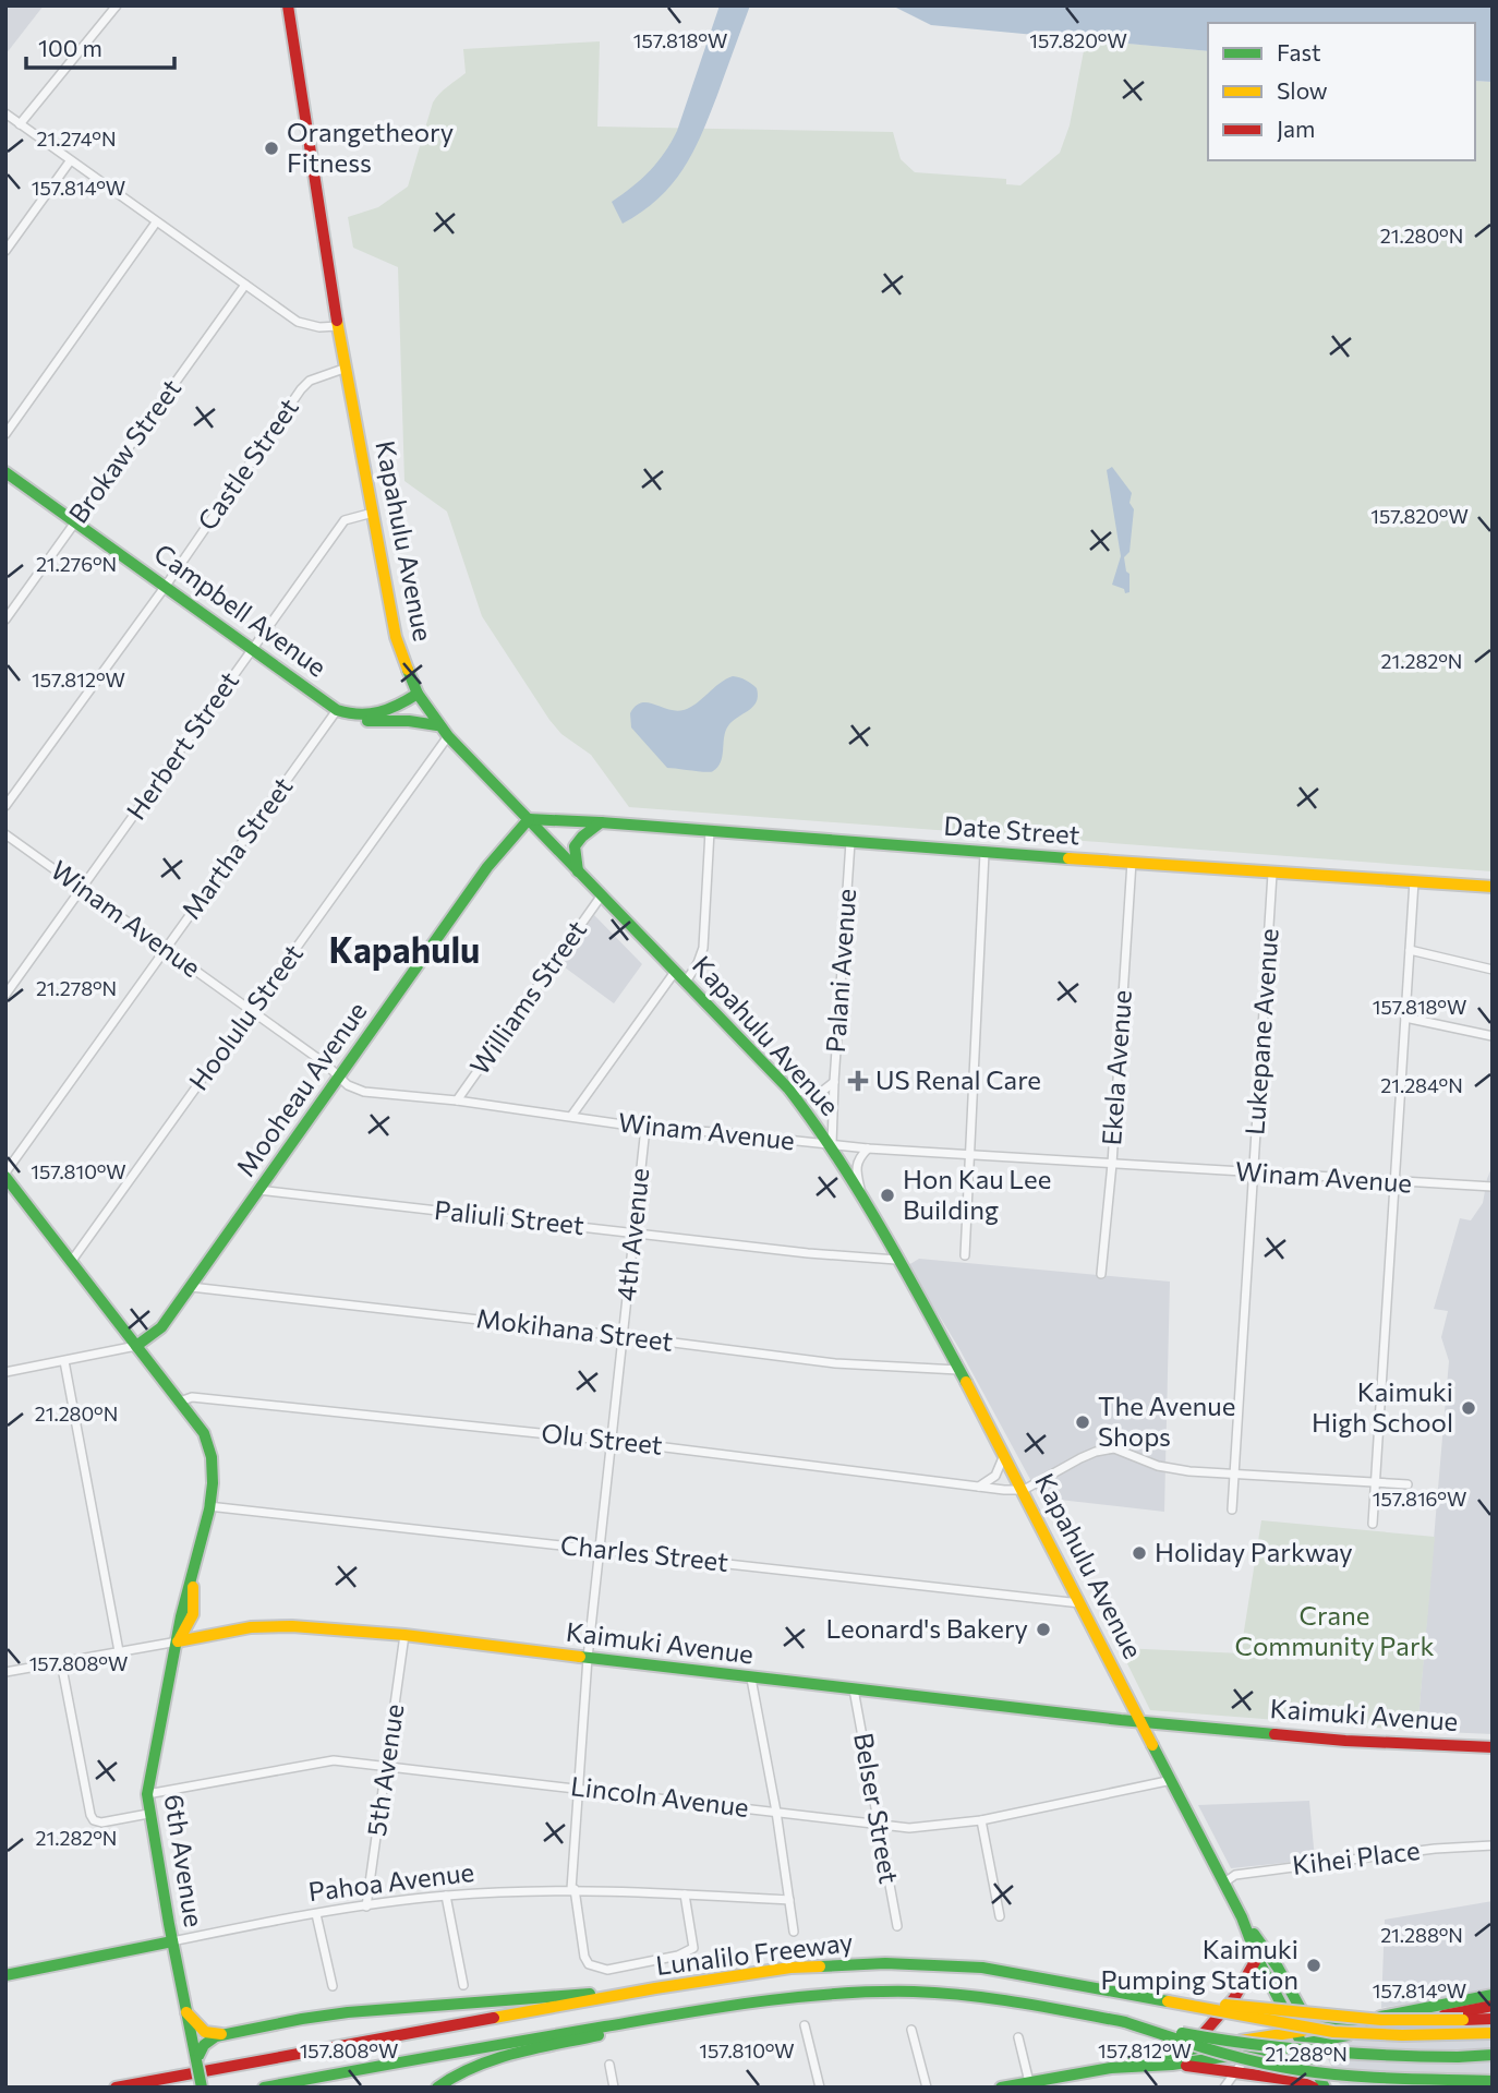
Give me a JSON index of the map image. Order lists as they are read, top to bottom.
{
  "streets": {
    "main road": [
      "Kapahulu Avenue",
      "Campbell Avenue",
      "Date Street",
      "Mooheau Avenue",
      "Kaimuki Avenue",
      "6th Avenue",
      "Pahoa Avenue",
      "Lunalilo Freeway"
    ],
    "street": [
      "Brokaw Street",
      "Castle Street",
      "Herbert Street",
      "Martha Street",
      "Winam Avenue",
      "Palani Avenue",
      "Williams Street",
      "Hoolulu Street",
      "Lukepane Avenue",
      "Ekela Avenue",
      "Paliuli Street",
      "4th Avenue",
      "Mokihana Street",
      "Olu Street",
      "Charles Street",
      "5th Avenue",
      "Lincoln Avenue",
      "Belser Street",
      "Kihei Place"
    ]
  },
  "crossings": [
    ["Brokaw Street", "Campbell Avenue"],
    ["Castle Street", "Kapahulu Avenue"],
    ["Castle Street", "Campbell Avenue"],
    ["Kapahulu Avenue", "Campbell Avenue"],
    ["Kapahulu Avenue", "Herbert Street"],
    ["Kapahulu Avenue", "Date Street"],
    ["Kapahulu Avenue", "Winam Avenue"],
    ["Kapahulu Avenue", "Palani Avenue"],
    ["Kapahulu Avenue", "Williams Street"],
    ["Kapahulu Avenue", "Hoolulu Street"],
    ["Kapahulu Avenue", "Mooheau Avenue"],
    ["Kapahulu Avenue", "Paliuli Street"],
    ["Kapahulu Avenue", "Mokihana Street"],
    ["Kapahulu Avenue", "Olu Street"],
    ["Kapahulu Avenue", "Charles Street"],
    ["Kapahulu Avenue", "Kaimuki Avenue"],
    ["Kapahulu Avenue", "Lincoln Avenue"],
    ["Kapahulu Avenue", "Kihei Place"],
    ["Campbell Avenue", "Herbert Street"],
    ["Campbell Avenue", "Martha Street"],
    ["Herbert Street", "Winam Avenue"],
    ["Date Street", "Palani Avenue"],
    ["Date Street", "Lukepane Avenue"],
    ["Date Street", "Ekela Avenue"],
    ["Date Street", "Mooheau Avenue"],
    ["Martha Street", "Winam Avenue"],
    ["Martha Street", "6th Avenue"],
    ["Winam Avenue", "Palani Avenue"],
    ["Winam Avenue", "Williams Street"],
    ["Winam Avenue", "Hoolulu Street"],
    ["Winam Avenue", "Lukepane Avenue"],
    ["Winam Avenue", "Ekela Avenue"],
    ["Winam Avenue", "Mooheau Avenue"],
    ["Winam Avenue", "4th Avenue"],
    ["Hoolulu Street", "6th Avenue"],
    ["Mooheau Avenue", "Paliuli Street"],
    ["Mooheau Avenue", "Mokihana Street"],
    ["Mooheau Avenue", "6th Avenue"],
    ["Paliuli Street", "4th Avenue"],
    ["4th Avenue", "Mokihana Street"],
    ["4th Avenue", "Olu Street"],
    ["4th Avenue", "Charles Street"],
    ["4th Avenue", "Kaimuki Avenue"],
    ["4th Avenue", "Lincoln Avenue"],
    ["4th Avenue", "Pahoa Avenue"],
    ["Olu Street", "6th Avenue"],
    ["Charles Street", "6th Avenue"],
    ["Kaimuki Avenue", "5th Avenue"],
    ["Kaimuki Avenue", "Belser Street"],
    ["Kaimuki Avenue", "6th Avenue"],
    ["5th Avenue", "Lincoln Avenue"],
    ["5th Avenue", "Pahoa Avenue"],
    ["Lincoln Avenue", "Belser Street"],
    ["Lincoln Avenue", "6th Avenue"],
    ["6th Avenue", "Pahoa Avenue"]
  ],
  "districts": ["Kapahulu"],
  "parks": ["Crane Community Park"],
  "places": {
    "other": [
      "Orangetheory Fitness",
      "Hon Kau Lee Building",
      "Kaimuki High School",
      "The Avenue Shops",
      "Holiday Parkway",
      "Leonard's Bakery",
      "Kaimuki Pumping Station"
    ],
    "health": ["US Renal Care"]
  },
  "legend": ["Fast", "Slow", "Jam"],
  "scale_bar": "100 m",
  "coordinates": [
    "157.818°W",
    "157.820°W",
    "21.274°N",
    "157.814°W",
    "21.280°N",
    "21.276°N",
    "21.282°N",
    "157.812°W",
    "21.278°N",
    "21.284°N",
    "157.810°W",
    "157.816°W",
    "157.808°W",
    "21.288°N"
  ]
}
